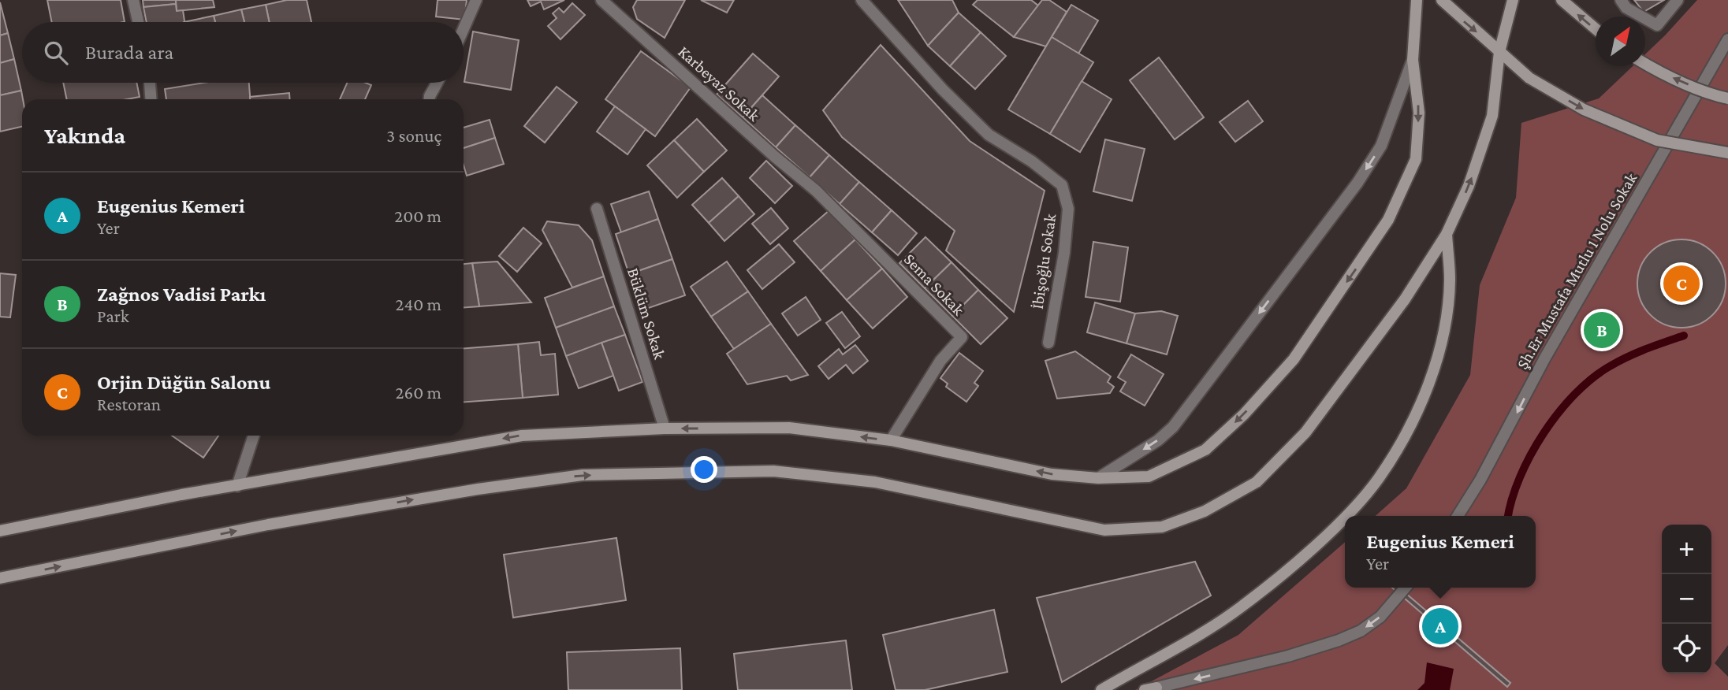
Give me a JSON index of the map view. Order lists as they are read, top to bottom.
{
  "streets": {
    "street": [
      "Karbeyaz Sokak",
      "İbişoğlu Sokak",
      "Şh.Er Mustafa Mutlu 1 Nolu Sokak",
      "Sema Sokak",
      "Büklüm Sokak"
    ]
  },
  "crossings": [
    ["Karbeyaz Sokak", "Sema Sokak"]
  ],
  "one_way": ["Şh.Er Mustafa Mutlu 1 Nolu Sokak"],
  "north": "top right",
  "page": {
    "search": "Burada ara",
    "heading": ["Yakında", "3 sonuç"],
    "list": [
      {
        "mark": "A",
        "name": "Eugenius Kemeri",
        "note": "Yer",
        "value": "200 m"
      },
      {
        "mark": "B",
        "name": "Zağnos Vadisi Parkı",
        "note": "Park",
        "value": "240 m"
      },
      {
        "mark": "C",
        "name": "Orjin Düğün Salonu",
        "note": "Restoran",
        "value": "260 m"
      }
    ],
    "pins": ["C", "B", "A"],
    "popup": ["Eugenius Kemeri", "Yer"],
    "map_buttons": ["+", "−"]
  }
}
